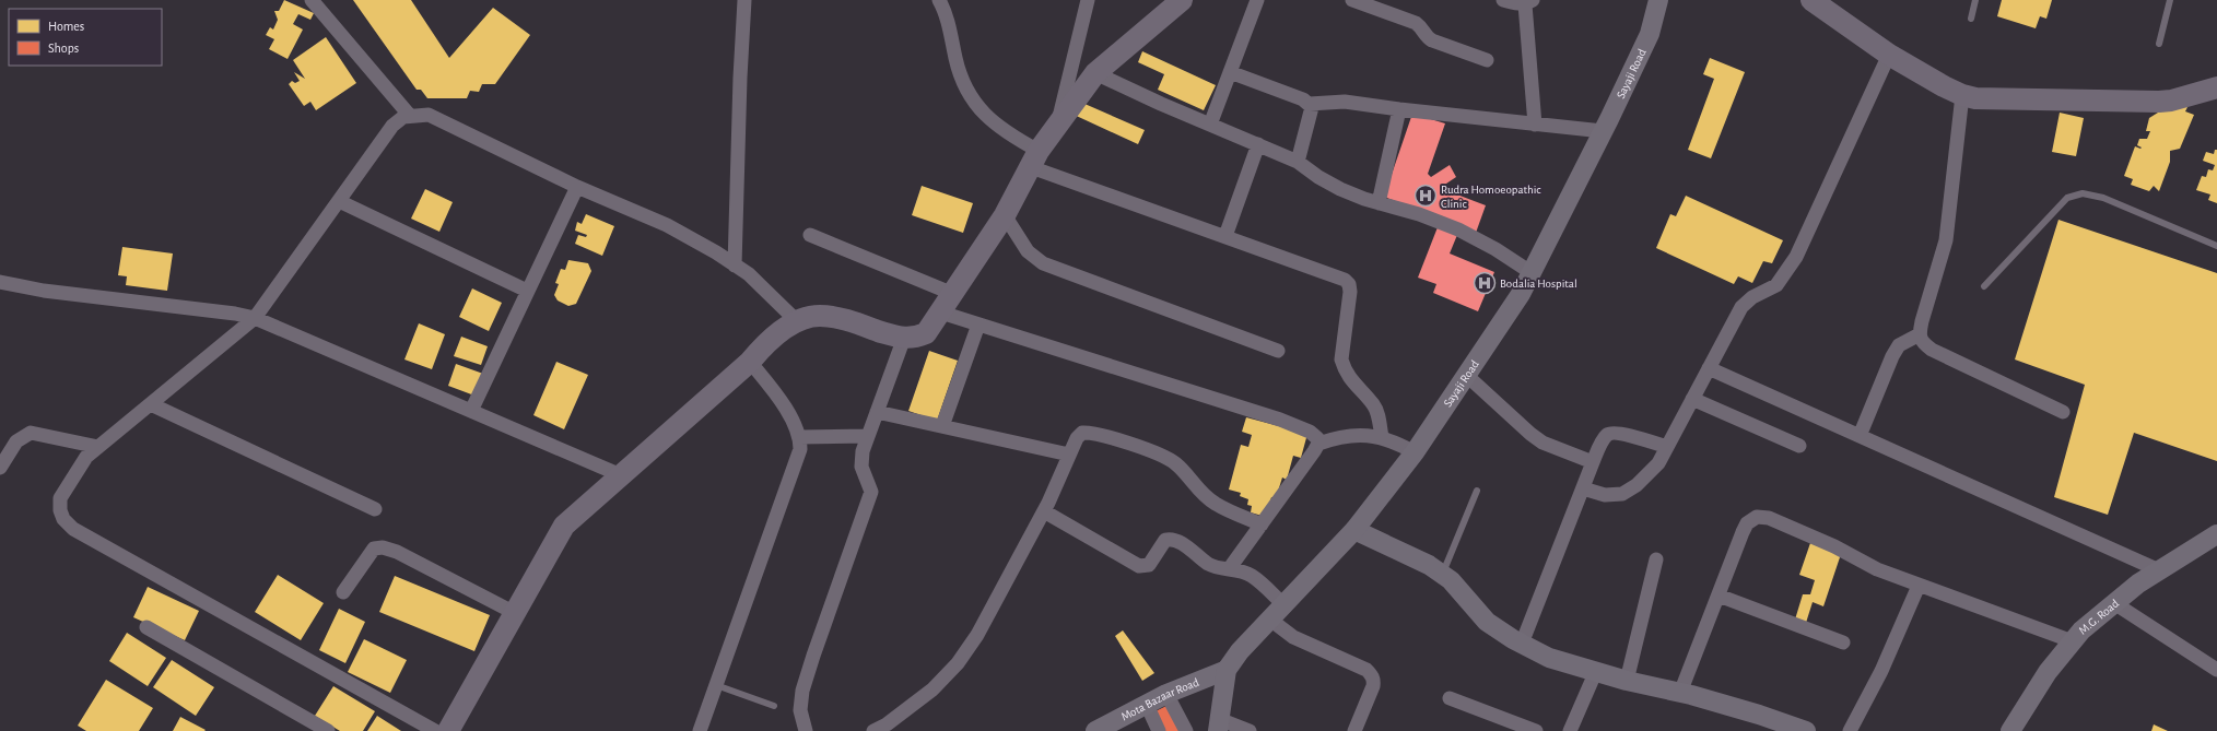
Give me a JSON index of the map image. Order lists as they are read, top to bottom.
{
  "streets": {
    "main road": ["Sayaji Road", "M.G. Road", "Mota Bazaar Road"]
  },
  "crossings": [
    ["Sayaji Road", "Mota Bazaar Road"]
  ],
  "places": {
    "hospital": ["Rudra Homoeopathic Clinic", "Bodalia Hospital"]
  },
  "legend": ["Homes", "Shops"]
}
